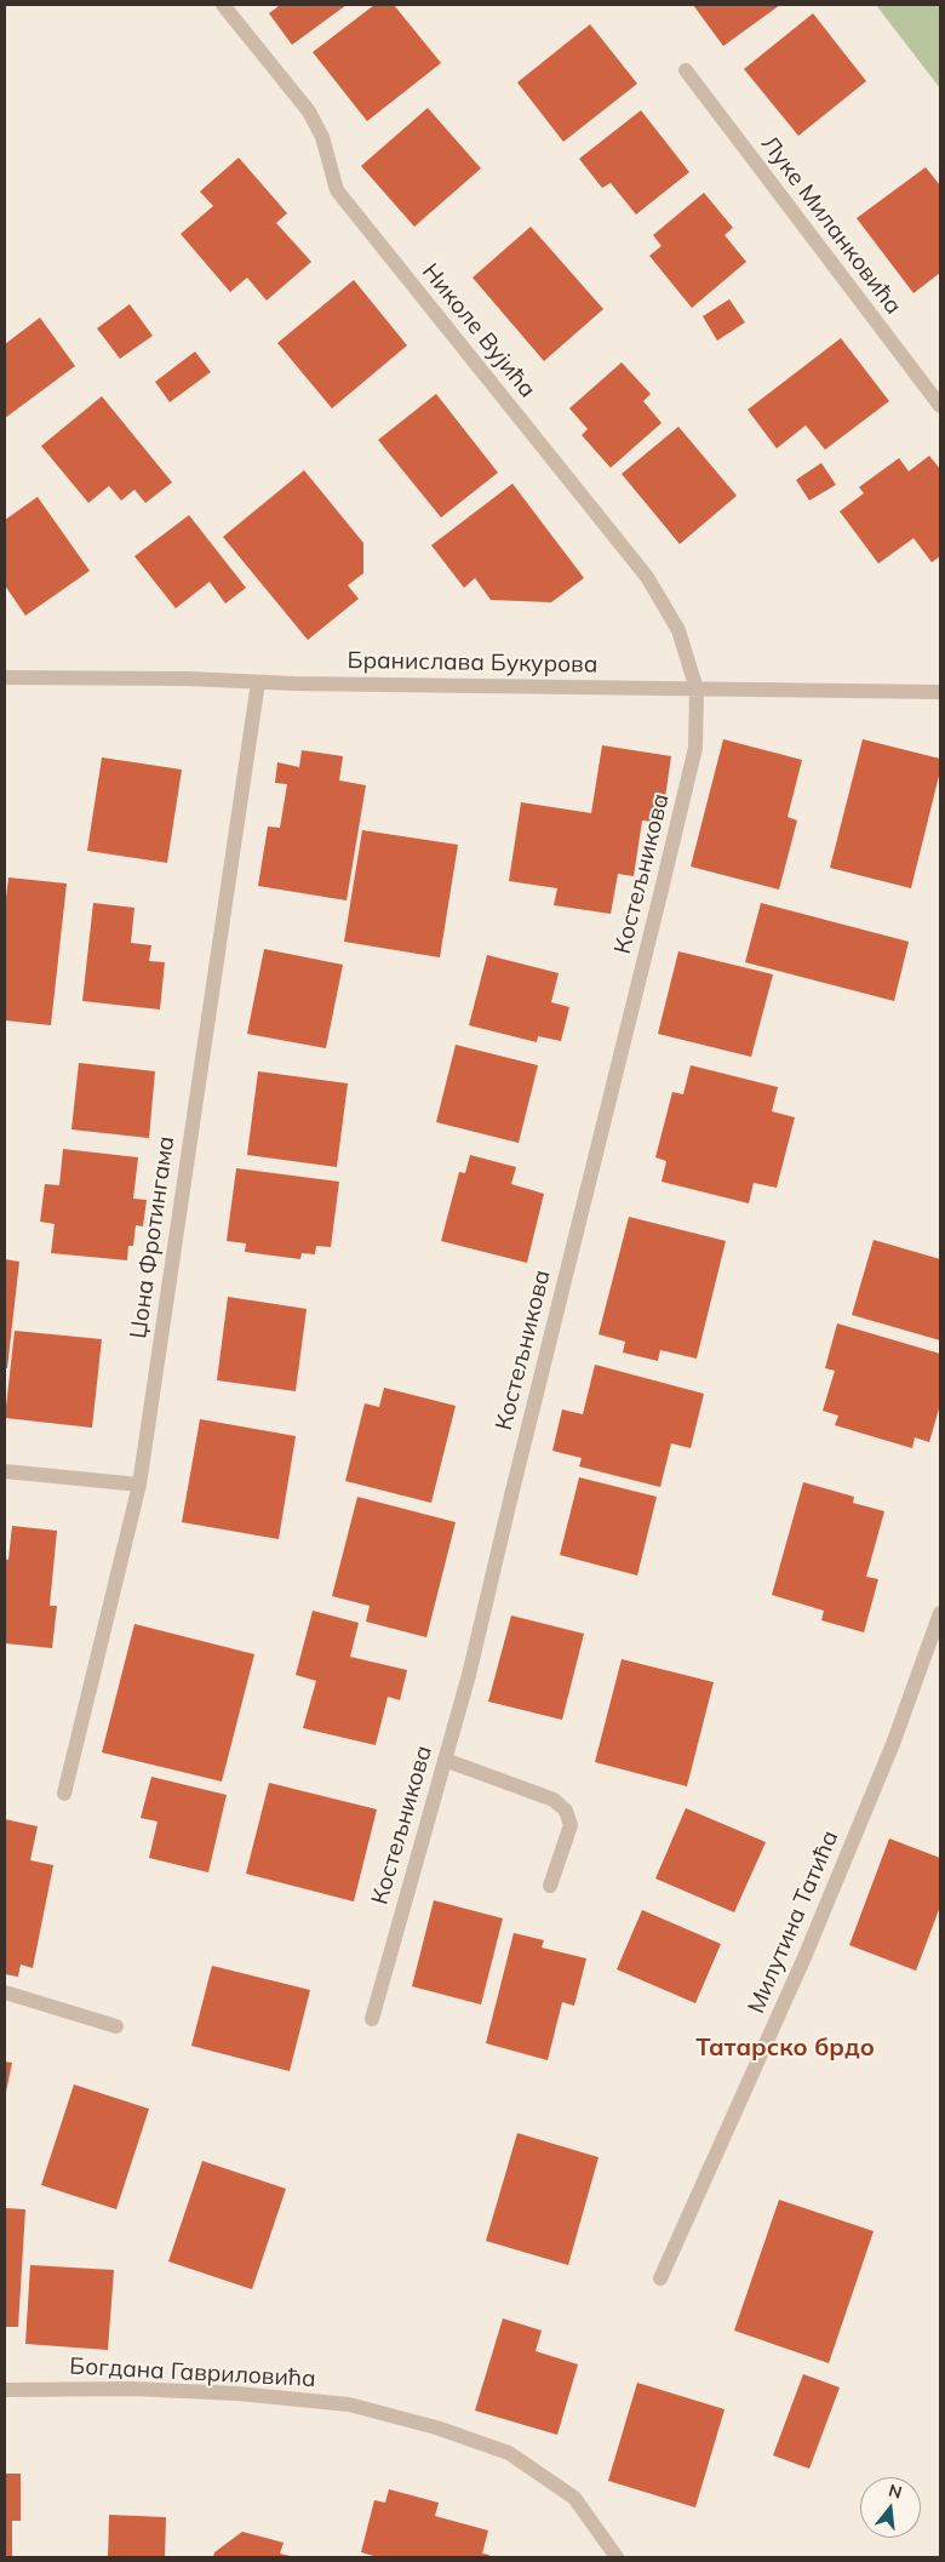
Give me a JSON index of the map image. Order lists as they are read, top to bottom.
{
  "streets": {
    "street": [
      "Луке Миланковића",
      "Николе Вујића",
      "Бранислава Букурова",
      "Костељникова",
      "Џона Фротингама",
      "Милутина Татића",
      "Богдана Гавриловића"
    ]
  },
  "crossings": [
    ["Николе Вујића", "Бранислава Букурова"],
    ["Николе Вујића", "Костељникова"],
    ["Бранислава Букурова", "Костељникова"],
    ["Бранислава Букурова", "Џона Фротингама"]
  ],
  "districts": ["Татарско брдо"],
  "north": "top"
}
